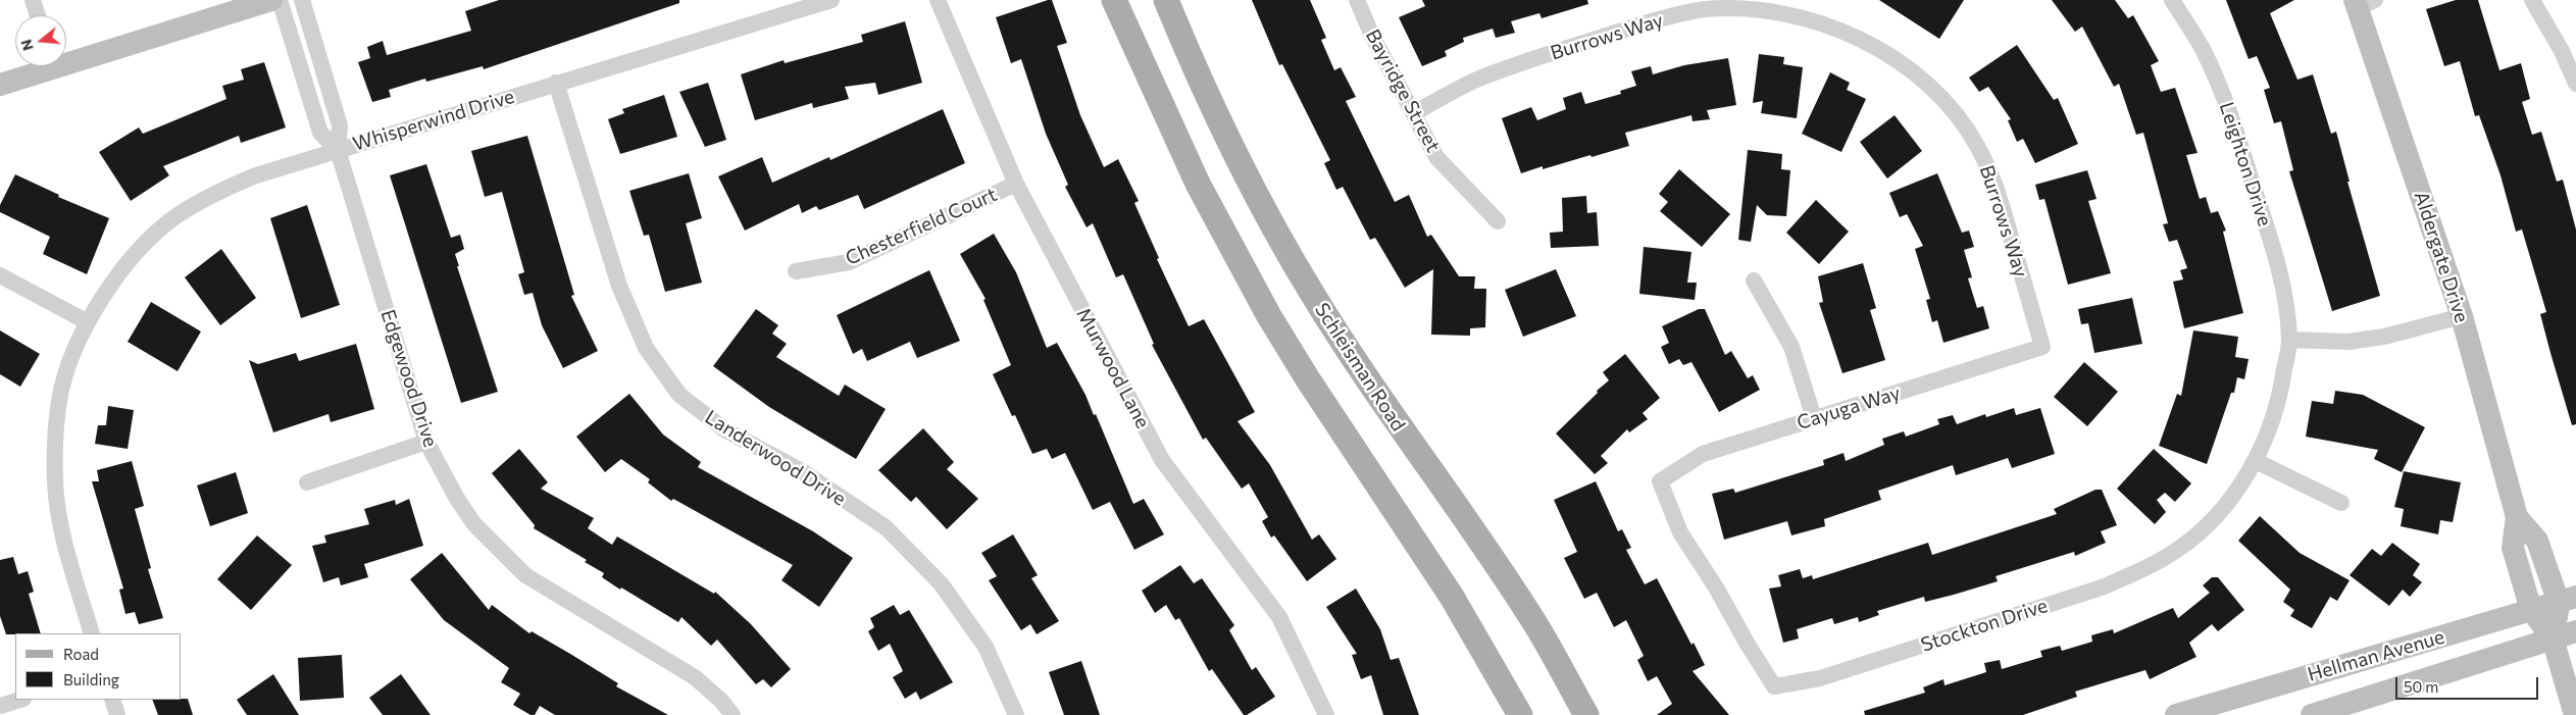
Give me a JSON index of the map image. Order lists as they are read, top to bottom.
{
  "streets": {
    "main road": ["Schleisman Road"],
    "street": [
      "Burrows Way",
      "Bayridge Street",
      "Whisperwind Drive",
      "Leighton Drive",
      "Chesterfield Court",
      "Aldergate Drive",
      "Murwood Lane",
      "Edgewood Drive",
      "Cayuga Way",
      "Landerwood Drive",
      "Stockton Drive",
      "Hellman Avenue"
    ]
  },
  "crossings": [
    ["Burrows Way", "Bayridge Street"],
    ["Burrows Way", "Cayuga Way"],
    ["Whisperwind Drive", "Edgewood Drive"],
    ["Whisperwind Drive", "Landerwood Drive"],
    ["Leighton Drive", "Stockton Drive"],
    ["Chesterfield Court", "Murwood Lane"],
    ["Aldergate Drive", "Hellman Avenue"],
    ["Cayuga Way", "Stockton Drive"]
  ],
  "legend": ["Road", "Building"],
  "scale_bar": "50 m",
  "north": "left"
}
